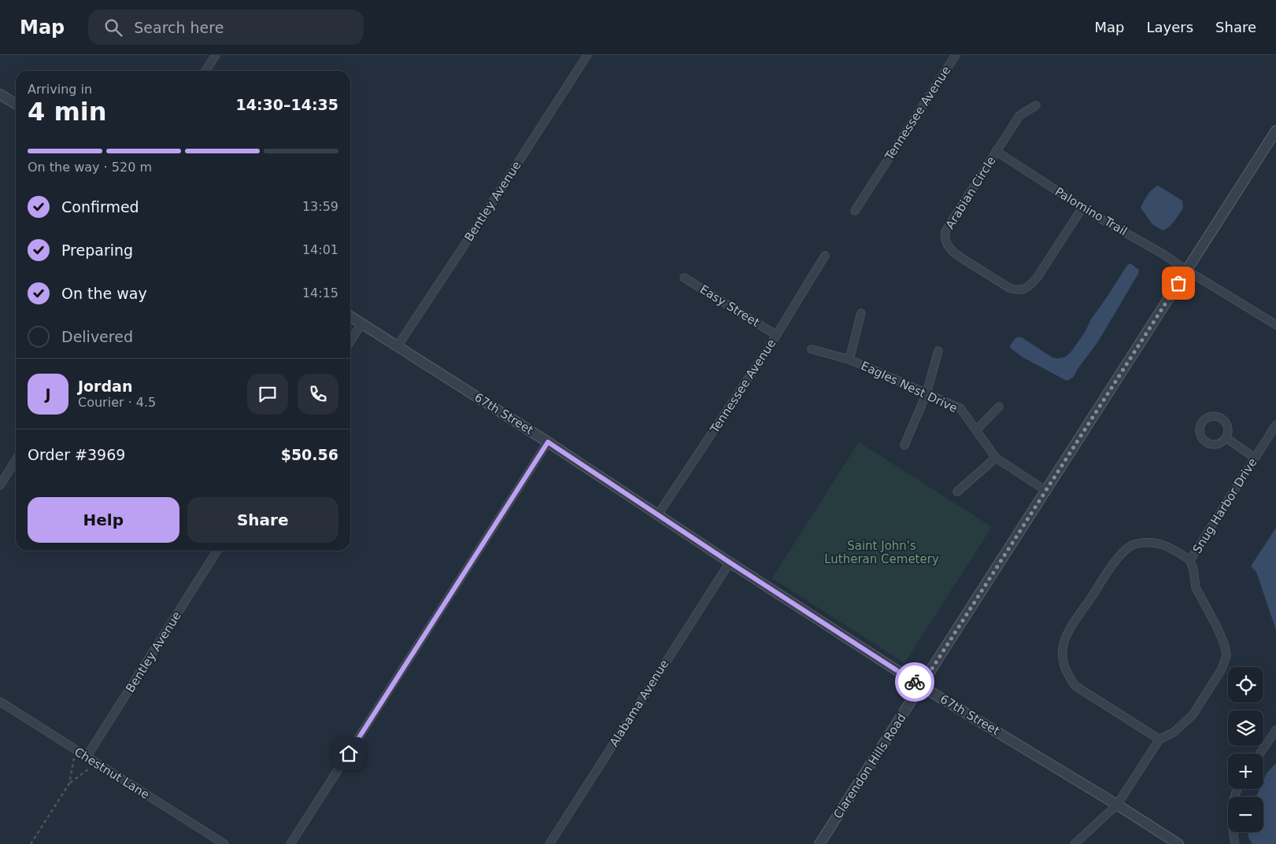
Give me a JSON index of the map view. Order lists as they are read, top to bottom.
{
  "streets": {
    "street": [
      "Tennessee Avenue",
      "Arabian Circle",
      "Bentley Avenue",
      "Palomino Trail",
      "Easy Street",
      "Eagles Nest Drive",
      "67th Street",
      "Snug Harbor Drive",
      "Alabama Avenue",
      "Clarendon Hills Road",
      "Chestnut Lane"
    ]
  },
  "crossings": [
    ["Tennessee Avenue", "Easy Street"],
    ["Tennessee Avenue", "67th Street"],
    ["Arabian Circle", "Palomino Trail"],
    ["Bentley Avenue", "67th Street"],
    ["Bentley Avenue", "Chestnut Lane"],
    ["Palomino Trail", "Clarendon Hills Road"],
    ["Eagles Nest Drive", "Clarendon Hills Road"],
    ["67th Street", "Snug Harbor Drive"],
    ["67th Street", "Alabama Avenue"],
    ["67th Street", "Clarendon Hills Road"]
  ],
  "parks": ["Saint John's Lutheran Cemetery"],
  "page": {
    "header": "Map",
    "search": "Search here",
    "nav": ["Map", "Layers", "Share"],
    "heading": ["4 min", "Arriving in", "14:30–14:35"],
    "panel": [
      "Jordan",
      "Courier · 4.5",
      "Order #3969",
      "$50.56"
    ],
    "bar": "On the way · 520 m",
    "list": [
      ["Confirmed", "13:59"],
      ["Preparing", "14:01"],
      ["On the way", "14:15"],
      "Delivered"
    ],
    "round": "J",
    "buttons": ["Help", "Share"],
    "map_buttons": ["+", "−"]
  }
}
